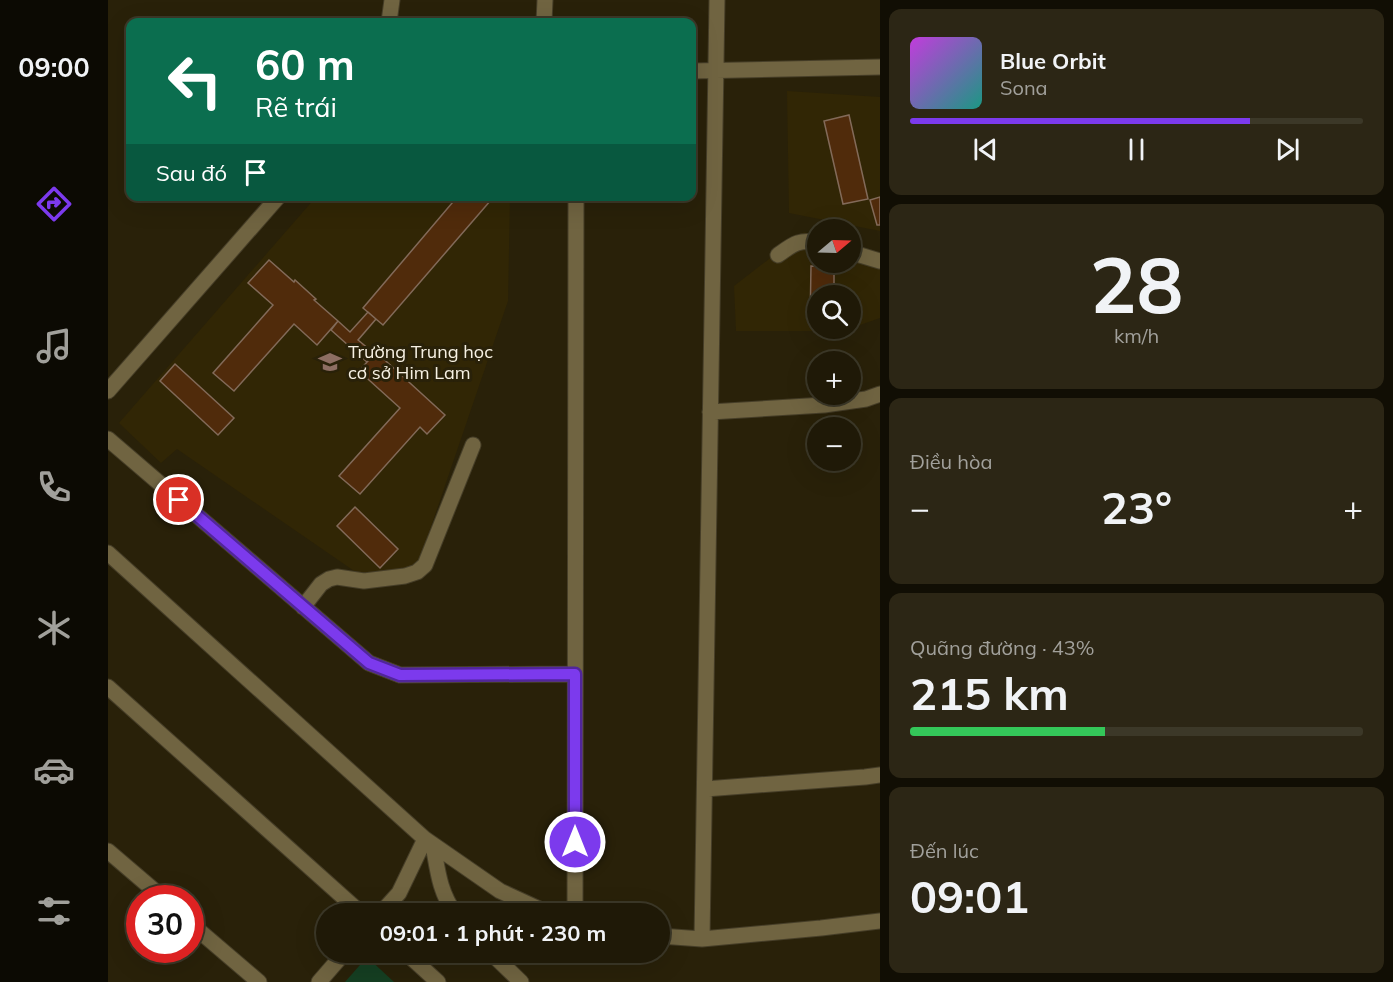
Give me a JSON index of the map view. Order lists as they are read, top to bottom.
{
  "places": {
    "school or university": ["Trường Trung học cơ sở Him Lam"]
  },
  "north": "right",
  "page": {
    "tabs": "09:00",
    "turn": ["60 m", "Rẽ trái"],
    "song": ["Blue Orbit", "Sona"],
    "then": "Sau đó",
    "tile": [
      ["28", "km/h"],
      "Điều hòa",
      ["Quãng đường · 43%", "215 km"],
      ["Đến lúc", "09:01"]
    ],
    "map_buttons": ["+", "−"],
    "heat": ["−", "23°", "+"],
    "limit": "30",
    "trip": "09:01 · 1 phút · 230 m"
  }
}
